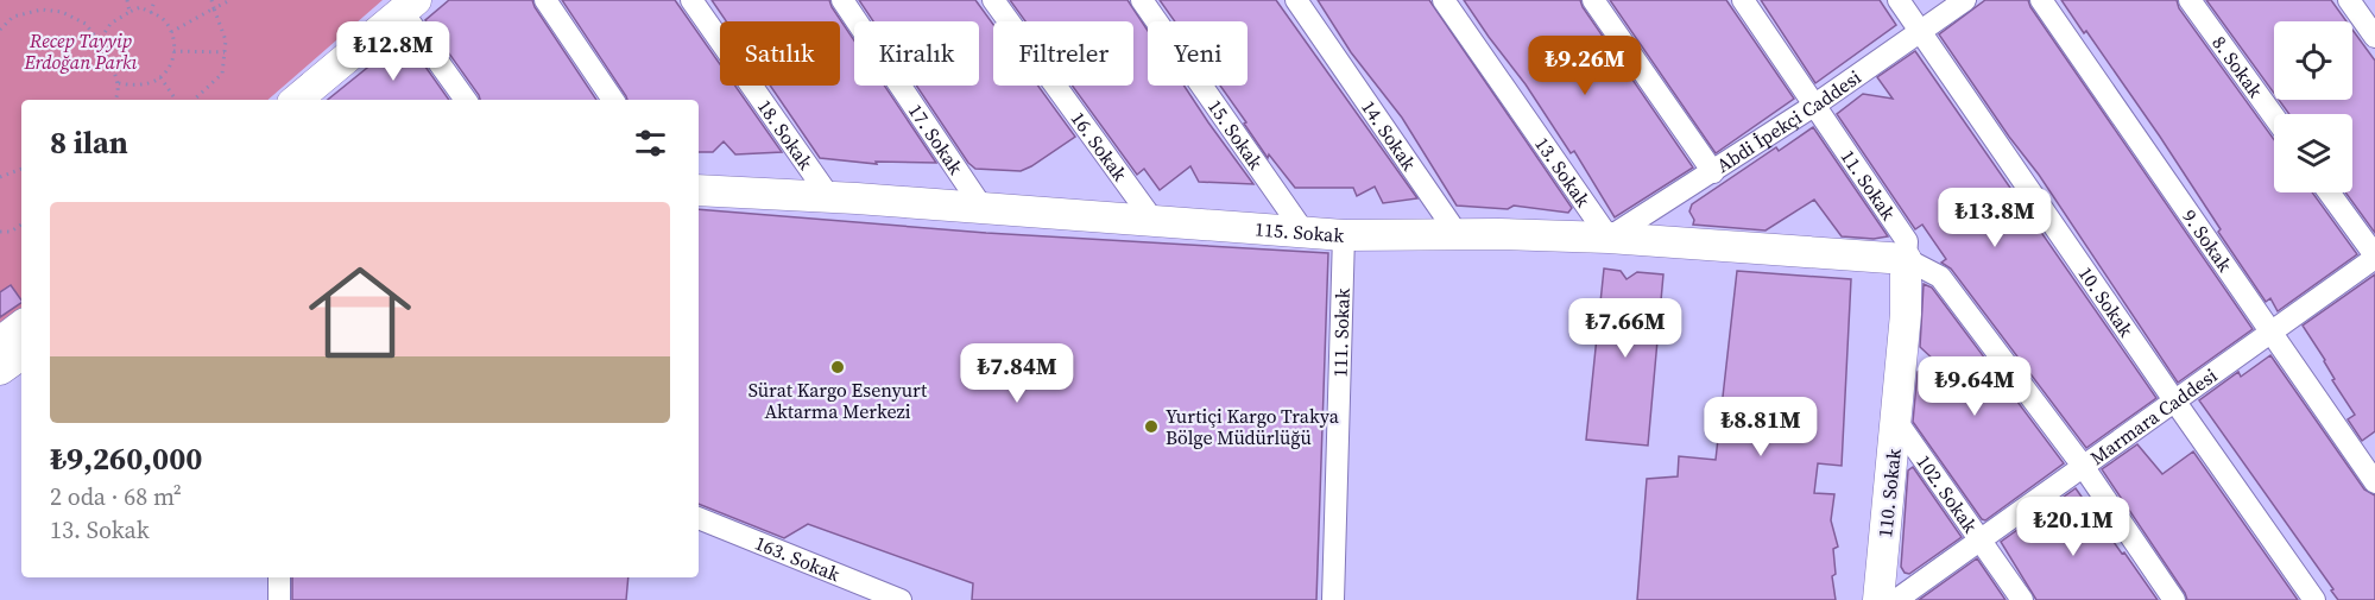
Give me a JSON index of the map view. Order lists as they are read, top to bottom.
{
  "streets": {
    "street": [
      "8. Sokak",
      "Abdi İpekçi Caddesi",
      "18. Sokak",
      "15. Sokak",
      "14. Sokak",
      "17. Sokak",
      "16. Sokak",
      "13. Sokak",
      "11. Sokak",
      "115. Sokak",
      "9. Sokak",
      "10. Sokak",
      "111. Sokak",
      "Marmara Caddesi",
      "110. Sokak",
      "102. Sokak",
      "163. Sokak"
    ]
  },
  "crossings": [
    ["Abdi İpekçi Caddesi", "13. Sokak"],
    ["Abdi İpekçi Caddesi", "11. Sokak"],
    ["Abdi İpekçi Caddesi", "115. Sokak"],
    ["Abdi İpekçi Caddesi", "10. Sokak"],
    ["18. Sokak", "115. Sokak"],
    ["15. Sokak", "115. Sokak"],
    ["14. Sokak", "115. Sokak"],
    ["17. Sokak", "115. Sokak"],
    ["16. Sokak", "115. Sokak"],
    ["13. Sokak", "115. Sokak"],
    ["11. Sokak", "115. Sokak"],
    ["11. Sokak", "110. Sokak"],
    ["115. Sokak", "111. Sokak"],
    ["115. Sokak", "110. Sokak"],
    ["9. Sokak", "Marmara Caddesi"],
    ["10. Sokak", "Marmara Caddesi"],
    ["Marmara Caddesi", "102. Sokak"],
    ["110. Sokak", "102. Sokak"]
  ],
  "parks": ["Recep Tayyip Erdoğan Parkı"],
  "places": ["Sürat Kargo Esenyurt Aktarma Merkezi", "Yurtiçi Kargo Trakya Bölge Müdürlüğü"],
  "page": {
    "price": [
      "₺12.8M",
      "₺9.26M",
      "₺13.8M",
      "₺7.66M",
      "₺7.84M",
      "₺9.64M",
      "₺8.81M",
      "₺20.1M"
    ],
    "chip": [
      "Satılık",
      "Kiralık",
      "Filtreler",
      "Yeni"
    ],
    "heading": "8 ilan",
    "list": [
      {
        "name": "₺9,260,000",
        "note": "2 oda · 68 m² · 13. Sokak"
      }
    ]
  }
}
